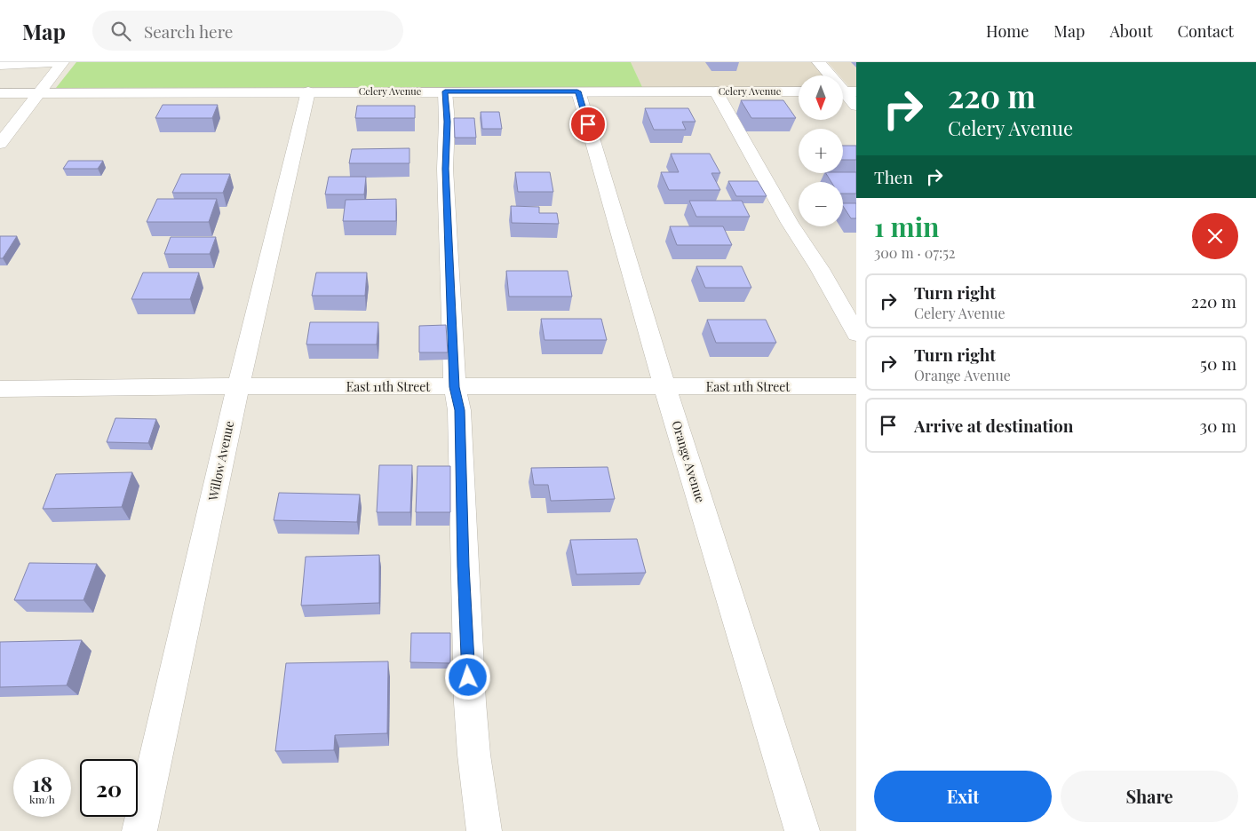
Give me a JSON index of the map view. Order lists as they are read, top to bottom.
{
  "streets": {
    "street": [
      "Celery Avenue",
      "East 11th Street",
      "Willow Avenue",
      "Orange Avenue"
    ]
  },
  "crossings": [
    ["Celery Avenue", "Willow Avenue"],
    ["Celery Avenue", "Orange Avenue"],
    ["East 11th Street", "Willow Avenue"],
    ["East 11th Street", "Orange Avenue"]
  ],
  "north": "bottom",
  "page": {
    "header": "Map",
    "search": "Search here",
    "nav": [
      "Home",
      "Map",
      "About",
      "Contact"
    ],
    "turn": ["220 m", "Celery Avenue"],
    "map_buttons": ["+", "−"],
    "then": "Then",
    "heading": ["1 min", "300 m · 07:52"],
    "list": [
      {
        "name": "Turn right",
        "note": "Celery Avenue",
        "value": "220 m"
      },
      {
        "name": "Turn right",
        "note": "Orange Avenue",
        "value": "50 m"
      },
      {
        "name": "Arrive at destination",
        "value": "30 m"
      }
    ],
    "speed": "18 km/h",
    "limit": "20",
    "buttons": ["Exit", "Share"]
  }
}
